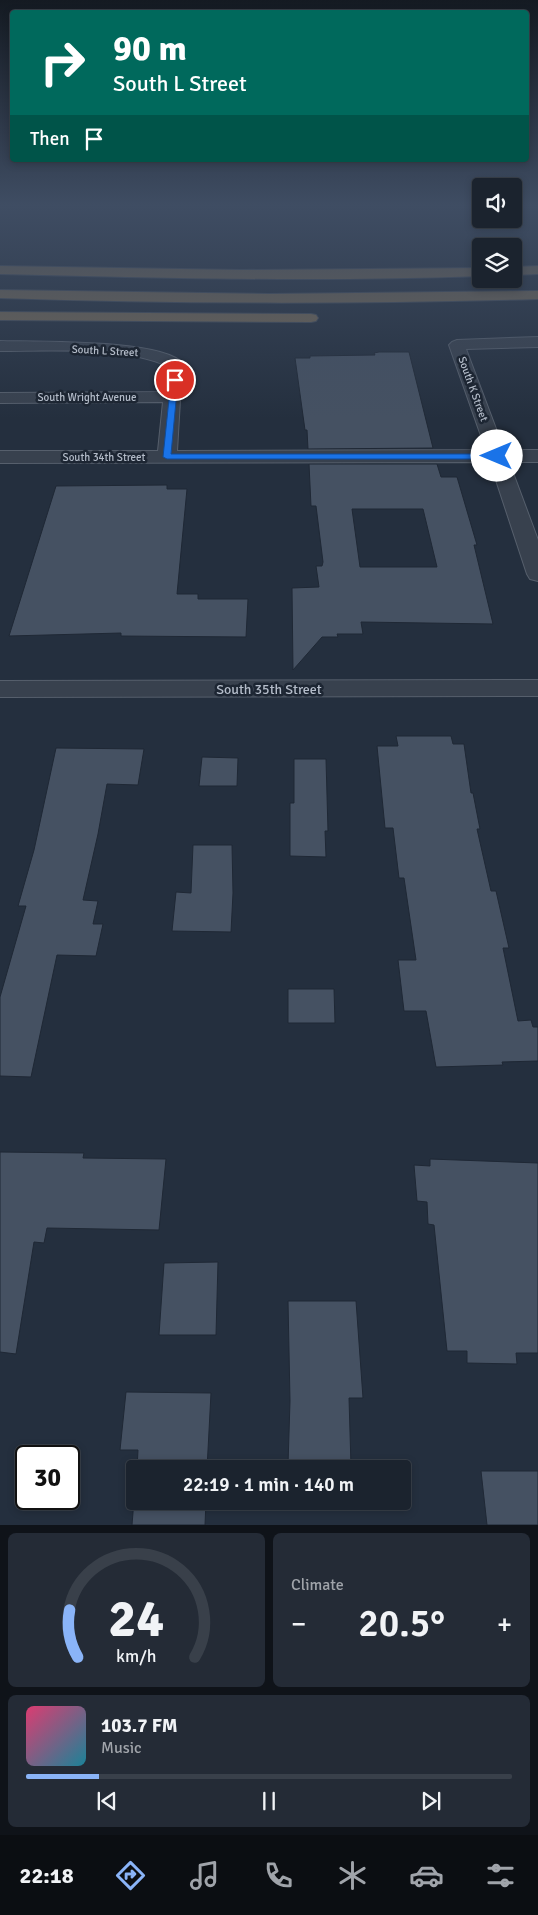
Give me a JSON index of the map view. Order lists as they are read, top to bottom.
{
  "streets": {
    "street": [
      "South L Street",
      "South K Street",
      "South Wright Avenue",
      "South 34th Street",
      "South 35th Street"
    ]
  },
  "crossings": [
    ["South L Street", "South Wright Avenue"],
    ["South L Street", "South 34th Street"],
    ["South K Street", "South 34th Street"]
  ],
  "page": {
    "turn": ["90 m", "South L Street"],
    "then": "Then",
    "limit": "30",
    "trip": "22:19 · 1 min · 140 m",
    "tile": "Climate",
    "heat": ["−", "20.5°", "+"],
    "song": ["103.7 FM", "Music"],
    "tabs": "22:18",
    "gauge": ["24", "km/h"]
  }
}
